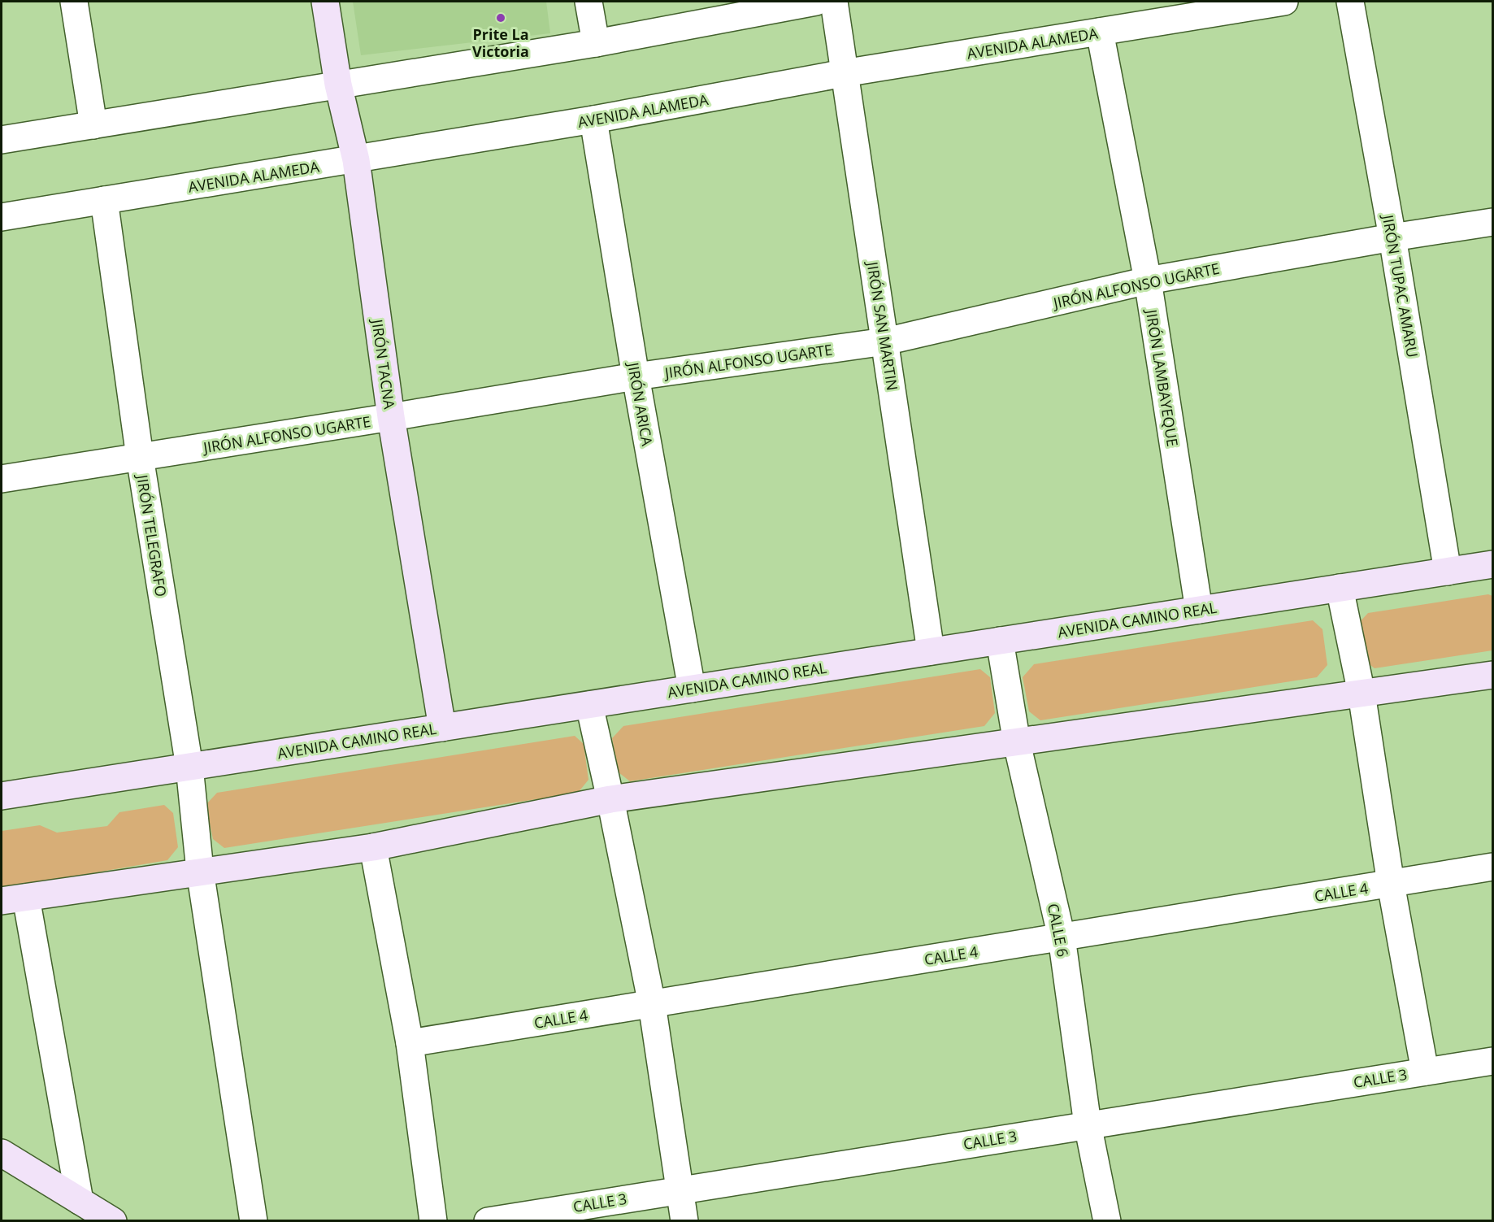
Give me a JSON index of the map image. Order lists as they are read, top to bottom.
{
  "streets": {
    "street": [
      "AVENIDA ALAMEDA",
      "JIRÓN ALFONSO UGARTE",
      "JIRÓN TUPAC AMARU",
      "JIRÓN SAN MARTIN",
      "JIRÓN TACNA",
      "JIRÓN LAMBAYEQUE",
      "JIRÓN ARICA",
      "JIRÓN TELEGRAFO",
      "AVENIDA CAMINO REAL",
      "CALLE 4",
      "CALLE 6",
      "CALLE 3"
    ]
  },
  "crossings": [
    ["AVENIDA ALAMEDA", "JIRÓN SAN MARTIN"],
    ["AVENIDA ALAMEDA", "JIRÓN TACNA"],
    ["AVENIDA ALAMEDA", "JIRÓN LAMBAYEQUE"],
    ["AVENIDA ALAMEDA", "JIRÓN ARICA"],
    ["AVENIDA ALAMEDA", "JIRÓN TELEGRAFO"],
    ["JIRÓN ALFONSO UGARTE", "JIRÓN TUPAC AMARU"],
    ["JIRÓN ALFONSO UGARTE", "JIRÓN SAN MARTIN"],
    ["JIRÓN ALFONSO UGARTE", "JIRÓN TACNA"],
    ["JIRÓN ALFONSO UGARTE", "JIRÓN LAMBAYEQUE"],
    ["JIRÓN ALFONSO UGARTE", "JIRÓN ARICA"],
    ["JIRÓN ALFONSO UGARTE", "JIRÓN TELEGRAFO"],
    ["JIRÓN TUPAC AMARU", "AVENIDA CAMINO REAL"],
    ["JIRÓN SAN MARTIN", "AVENIDA CAMINO REAL"],
    ["JIRÓN TACNA", "AVENIDA CAMINO REAL"],
    ["JIRÓN LAMBAYEQUE", "AVENIDA CAMINO REAL"],
    ["JIRÓN ARICA", "AVENIDA CAMINO REAL"],
    ["JIRÓN TELEGRAFO", "AVENIDA CAMINO REAL"],
    ["AVENIDA CAMINO REAL", "CALLE 6"],
    ["CALLE 4", "CALLE 6"],
    ["CALLE 6", "CALLE 3"]
  ],
  "places": ["Prite La Victoria"]
}
